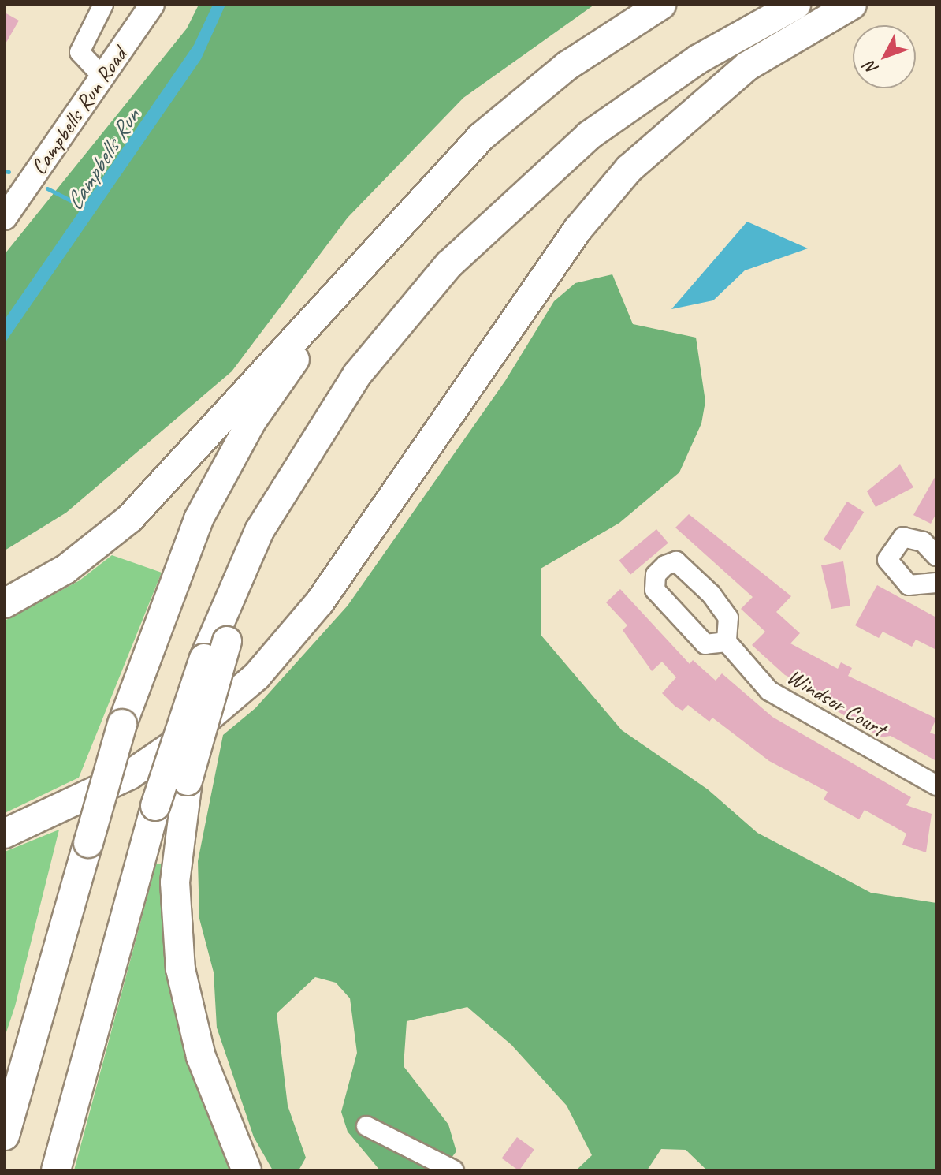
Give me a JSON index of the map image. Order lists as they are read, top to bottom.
{
  "streets": {
    "main road": ["Campbells Run Road"],
    "street": ["Windsor Court"]
  },
  "water": ["Campbells Run"],
  "north": "bottom left"
}
